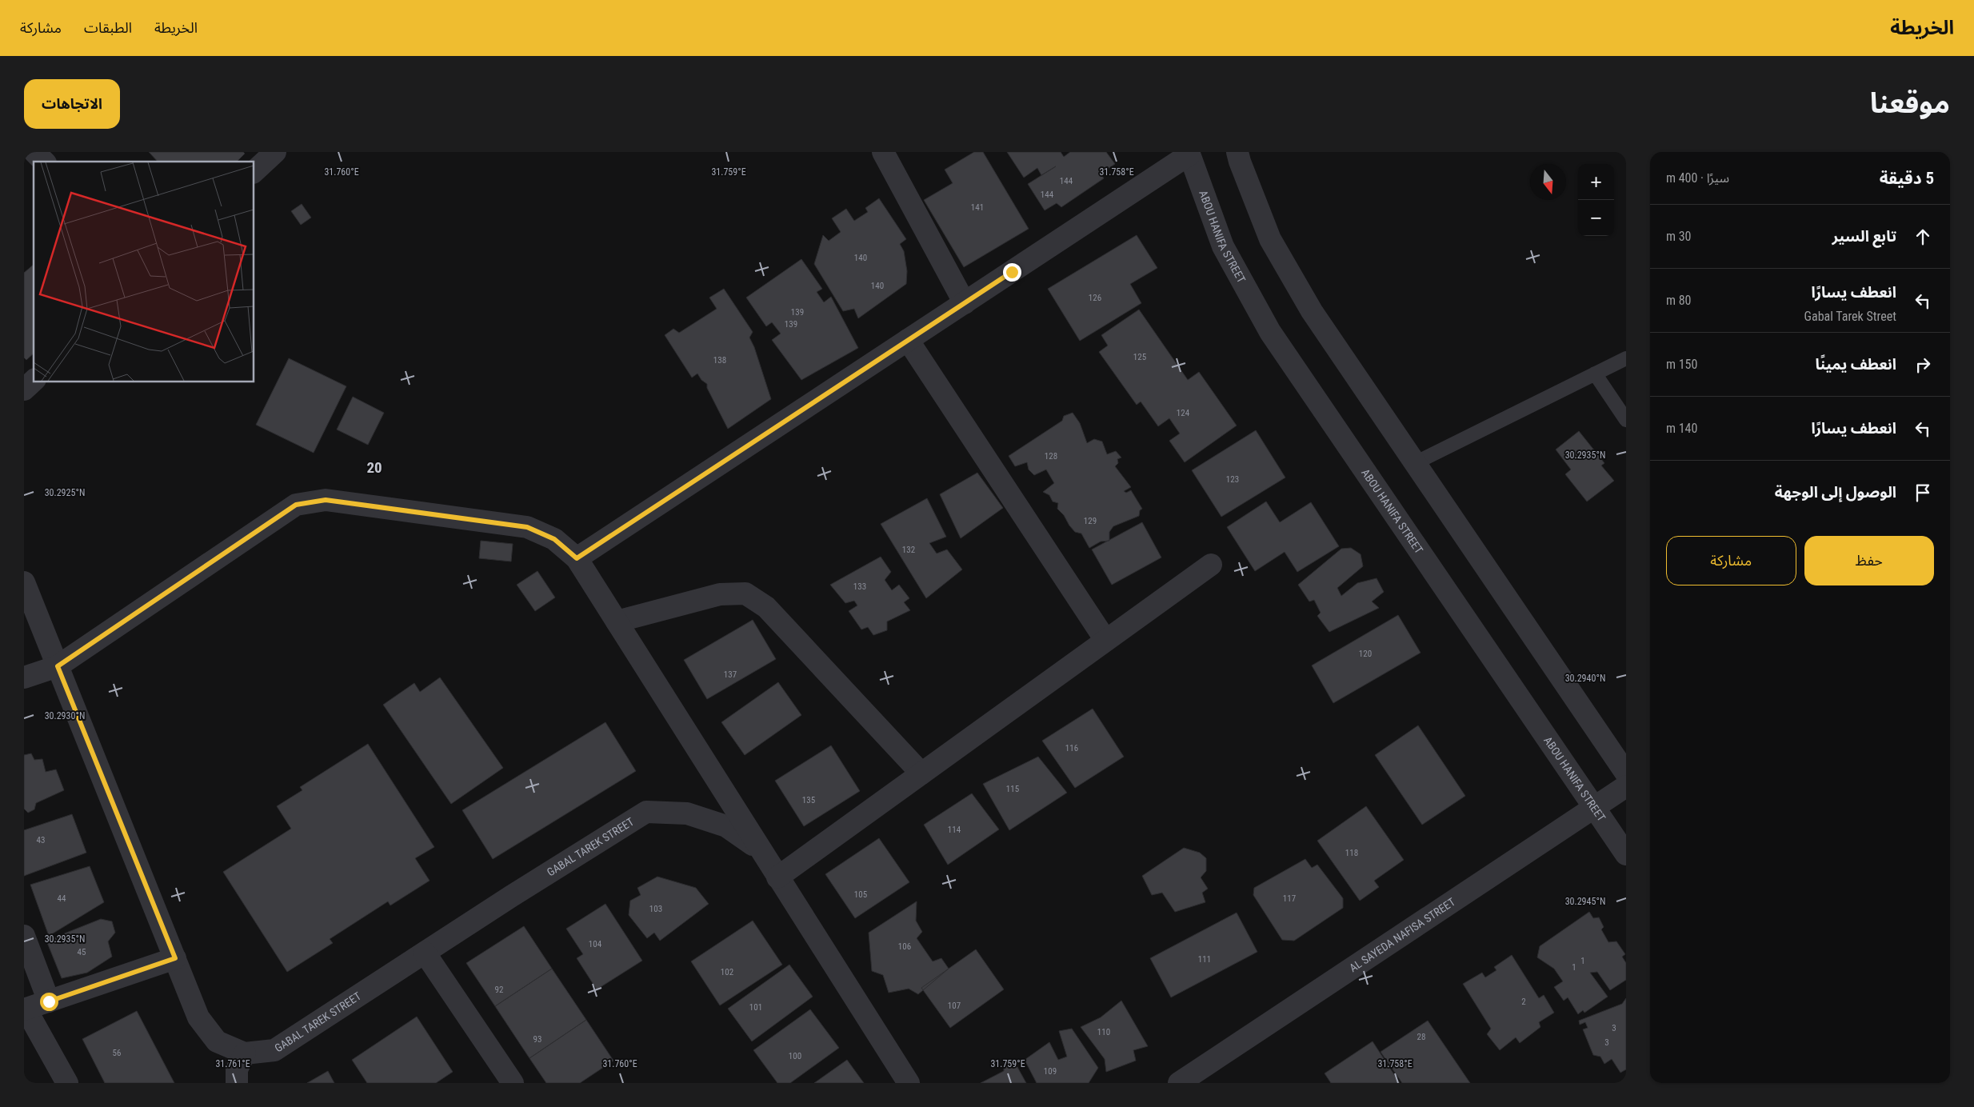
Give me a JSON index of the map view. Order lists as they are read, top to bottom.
{
  "streets": {
    "street": ["ABOU HANIFA STREET", "GABAL TAREK STREET", "AL SAYEDA NAFISA STREET"]
  },
  "crossings": [
    ["ABOU HANIFA STREET", "AL SAYEDA NAFISA STREET"]
  ],
  "districts": ["20"],
  "house_numbers": [
    "144",
    "144",
    "141",
    "140",
    "140",
    "126",
    "139",
    "139",
    "125",
    "138",
    "124",
    "128",
    "123",
    "129",
    "132",
    "133",
    "120",
    "137",
    "116",
    "115",
    "135",
    "114",
    "43",
    "118",
    "105",
    "44",
    "117",
    "103",
    "104",
    "106",
    "45",
    "111",
    "1",
    "1",
    "102",
    "92",
    "2",
    "107",
    "101",
    "3",
    "110",
    "28",
    "93",
    "3",
    "56",
    "100",
    "109"
  ],
  "north": "bottom",
  "page": {
    "header": "الخريطة",
    "nav": ["الخريطة", "الطبقات", "مشاركة"],
    "title": "موقعنا",
    "buttons": [
      "الاتجاهات",
      ["حفظ", "مشاركة"]
    ],
    "heading": ["5 دقيقة", "سيرًا · 400 m"],
    "map_buttons": ["+", "−"],
    "list": [
      ["تابع السير", "30 m"],
      ["انعطف يسارًا", "Gabal Tarek Street", "80 m"],
      ["انعطف يمينًا", "150 m"],
      ["انعطف يسارًا", "140 m"],
      "الوصول إلى الوجهة"
    ]
  },
  "coordinates": [
    "31.760°E",
    "31.759°E",
    "31.758°E",
    "30.2935°N",
    "30.2925°N",
    "30.2940°N",
    "30.2930°N",
    "30.2945°N",
    "31.761°E"
  ]
}
